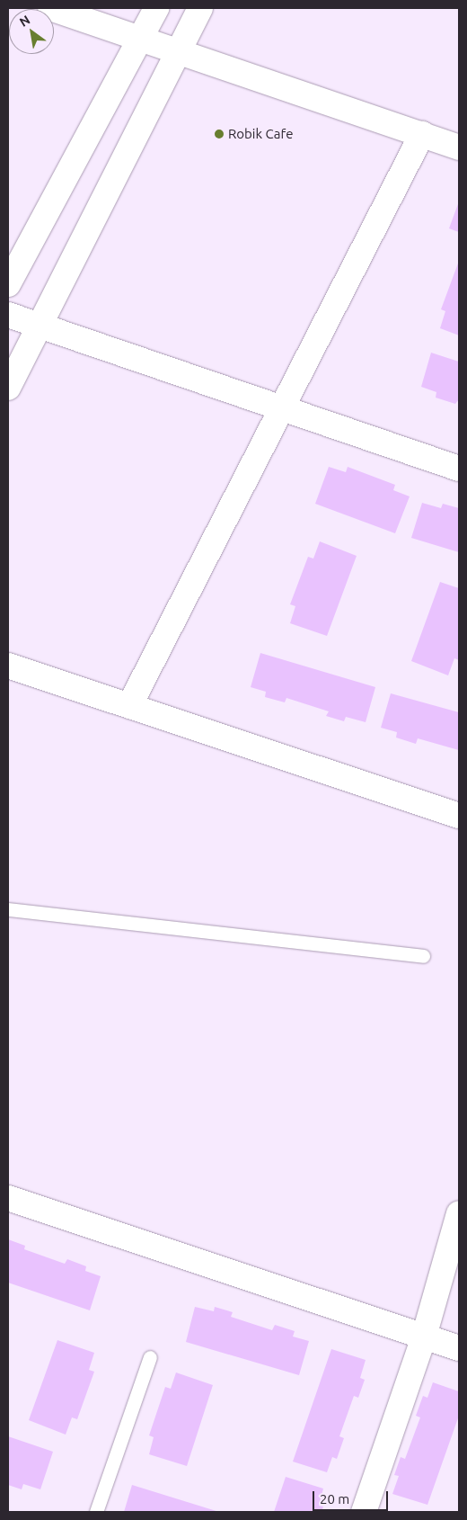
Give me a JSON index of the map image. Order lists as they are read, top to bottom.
{
  "places": ["Robik Cafe"],
  "scale_bar": "20 m",
  "north": "top left"
}
